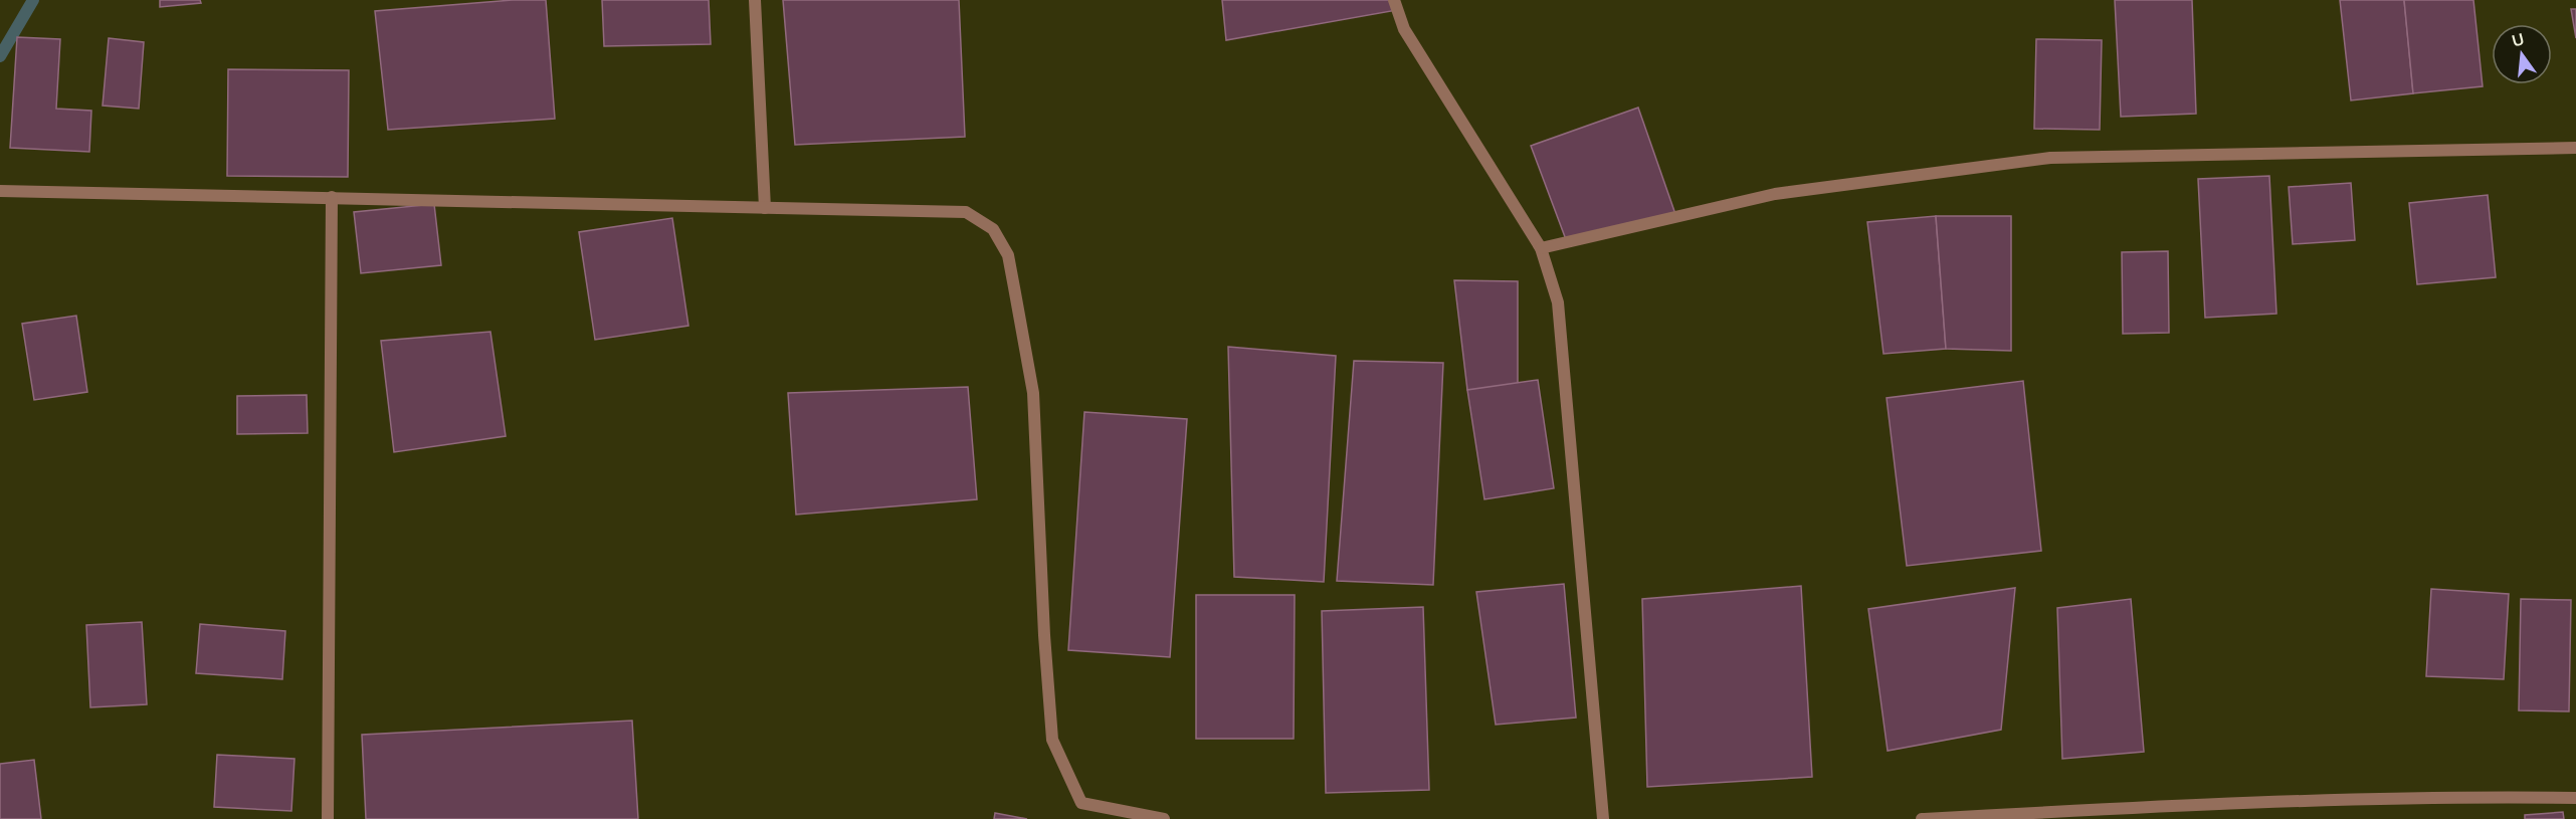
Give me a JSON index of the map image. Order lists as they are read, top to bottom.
{
  "north": "top"
}
